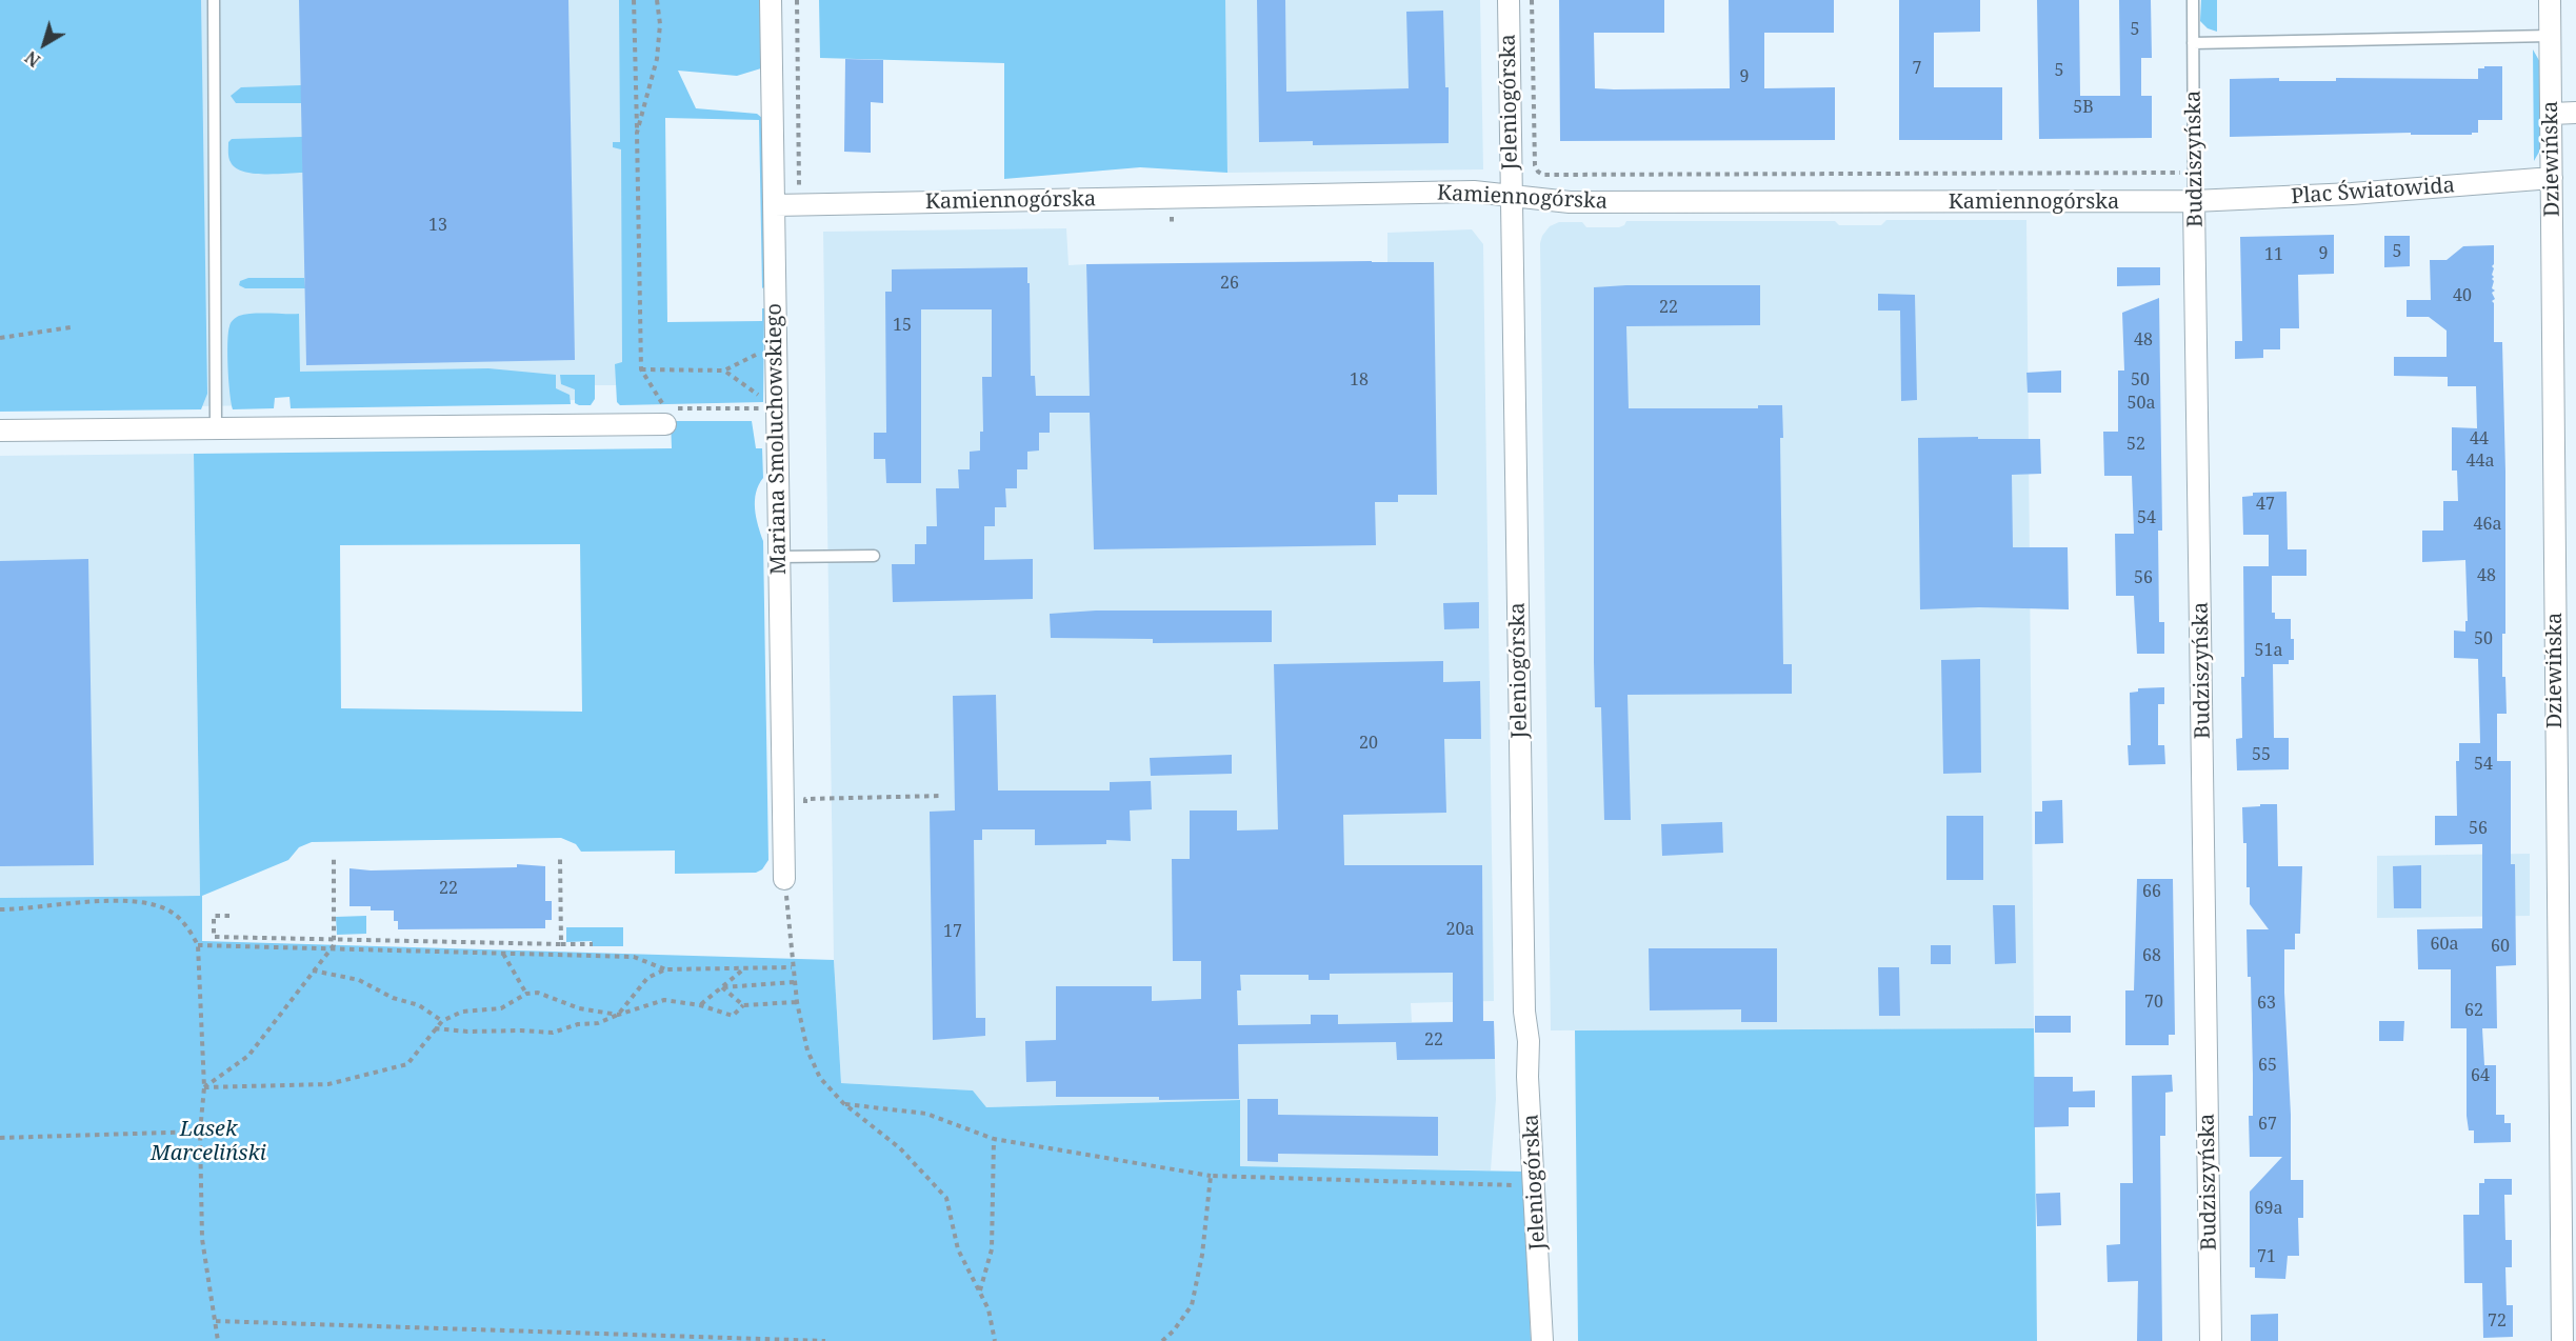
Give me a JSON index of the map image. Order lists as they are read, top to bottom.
{
  "streets": {
    "street": [
      "Jeleniogórska",
      "Budziszyńska",
      "Dziewińska",
      "Plac Światowida",
      "Kamiennogórska",
      "Mariana Smoluchowskiego"
    ]
  },
  "crossings": [
    ["Jeleniogórska", "Kamiennogórska"],
    ["Budziszyńska", "Plac Światowida"],
    ["Budziszyńska", "Kamiennogórska"],
    ["Dziewińska", "Plac Światowida"],
    ["Plac Światowida", "Kamiennogórska"],
    ["Kamiennogórska", "Mariana Smoluchowskiego"]
  ],
  "parks": ["Lasek Marceliński"],
  "house_numbers": [
    "5",
    "7",
    "5",
    "9",
    "5B",
    "13",
    "5",
    "9",
    "11",
    "26",
    "40",
    "22",
    "15",
    "48",
    "18",
    "50",
    "50a",
    "44",
    "52",
    "44a",
    "47",
    "54",
    "46a",
    "48",
    "56",
    "50",
    "51a",
    "20",
    "55",
    "54",
    "56",
    "22",
    "66",
    "20a",
    "17",
    "60a",
    "60",
    "68",
    "70",
    "63",
    "62",
    "22",
    "65",
    "64",
    "67",
    "69a",
    "71",
    "72"
  ],
  "north": "bottom left"
}
